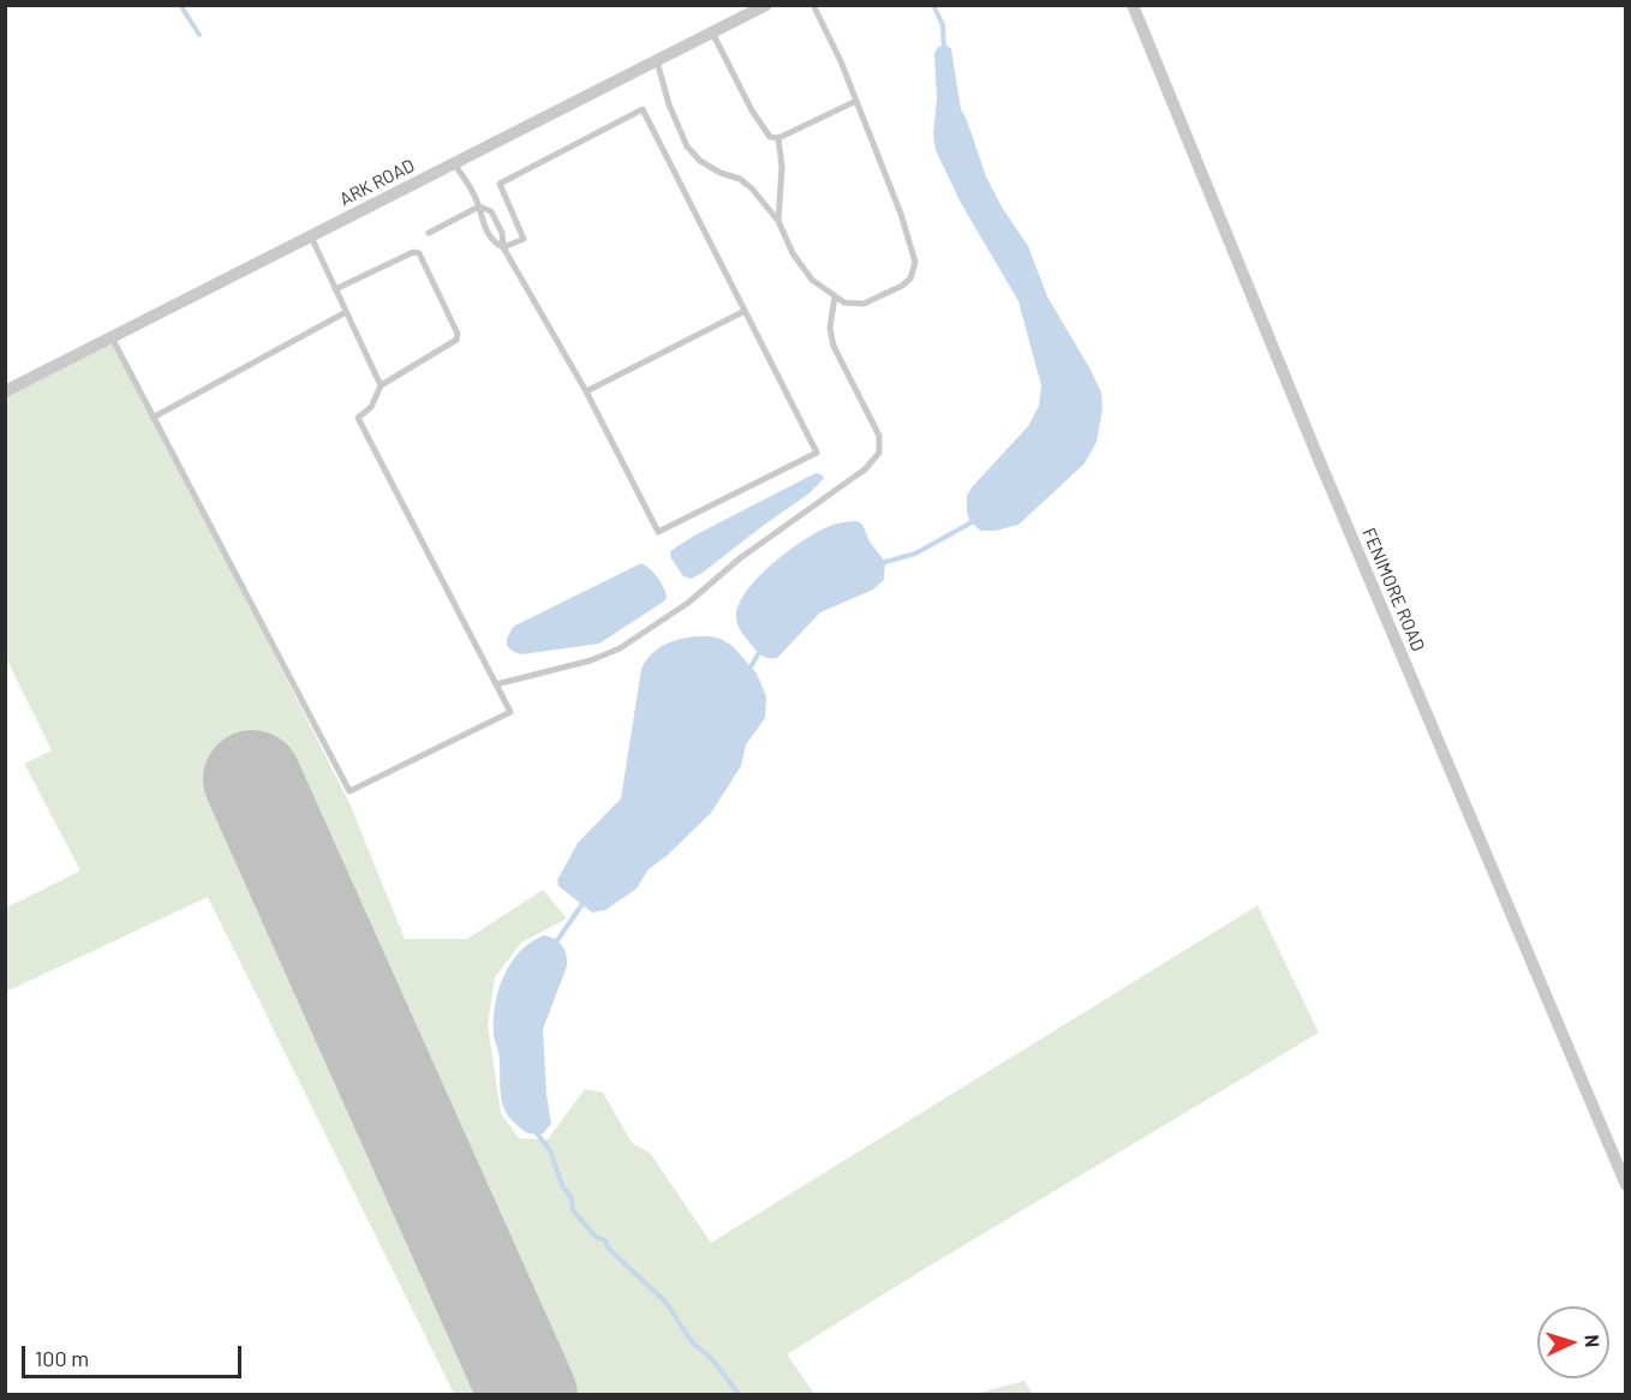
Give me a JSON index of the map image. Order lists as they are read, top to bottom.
{
  "streets": {
    "street": ["ARK ROAD", "FENIMORE ROAD"]
  },
  "scale_bar": "100 m",
  "north": "right"
}
